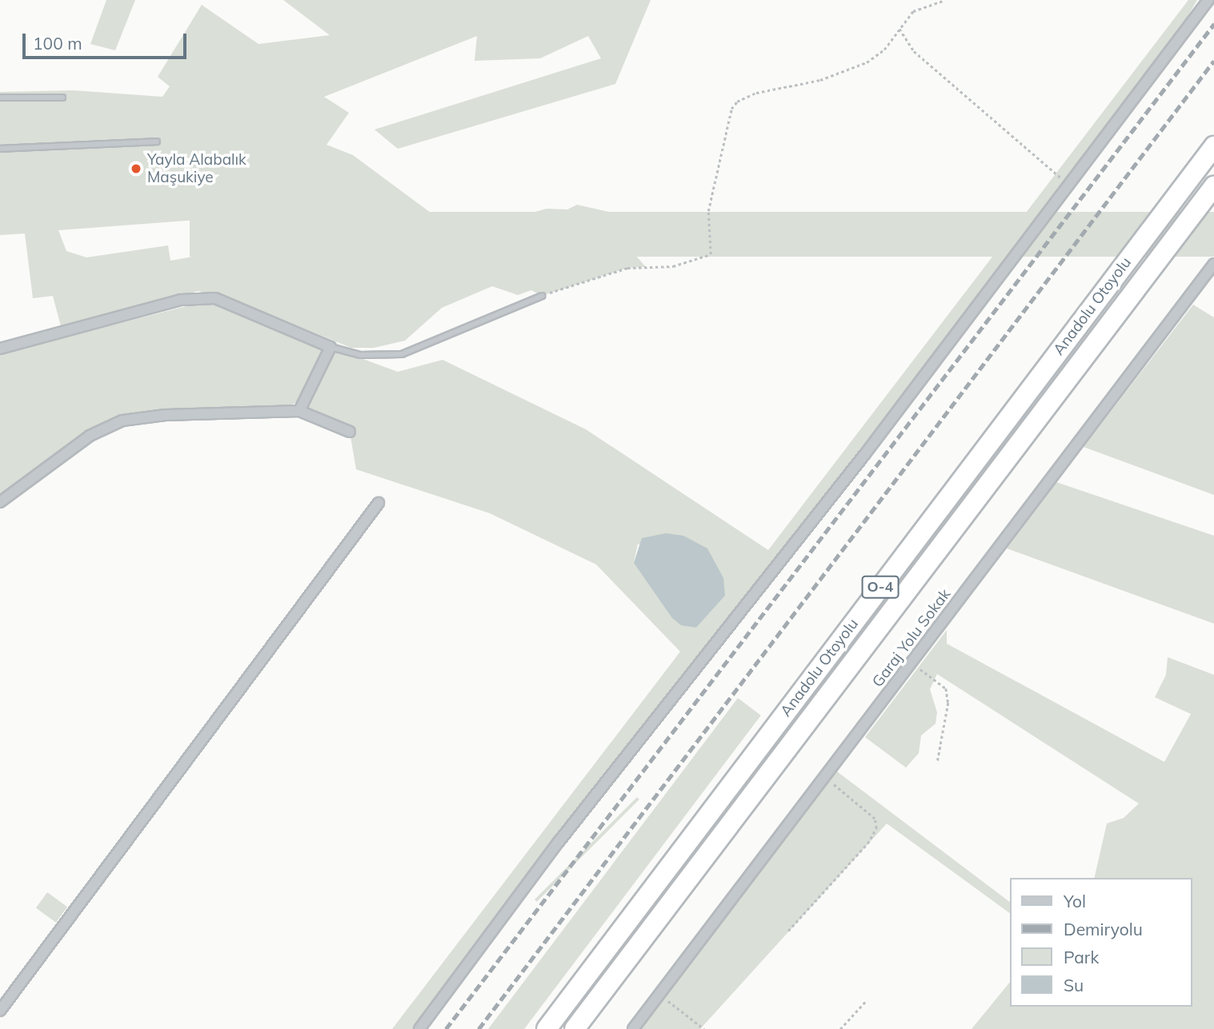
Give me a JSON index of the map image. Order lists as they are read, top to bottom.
{
  "streets": {
    "highway": ["Anadolu Otoyolu", "O-4"],
    "street": ["Garaj Yolu Sokak"]
  },
  "places": ["Yayla Alabalık Maşukiye"],
  "legend": [
    "Yol",
    "Demiryolu",
    "Park",
    "Su"
  ],
  "scale_bar": "100 m"
}
